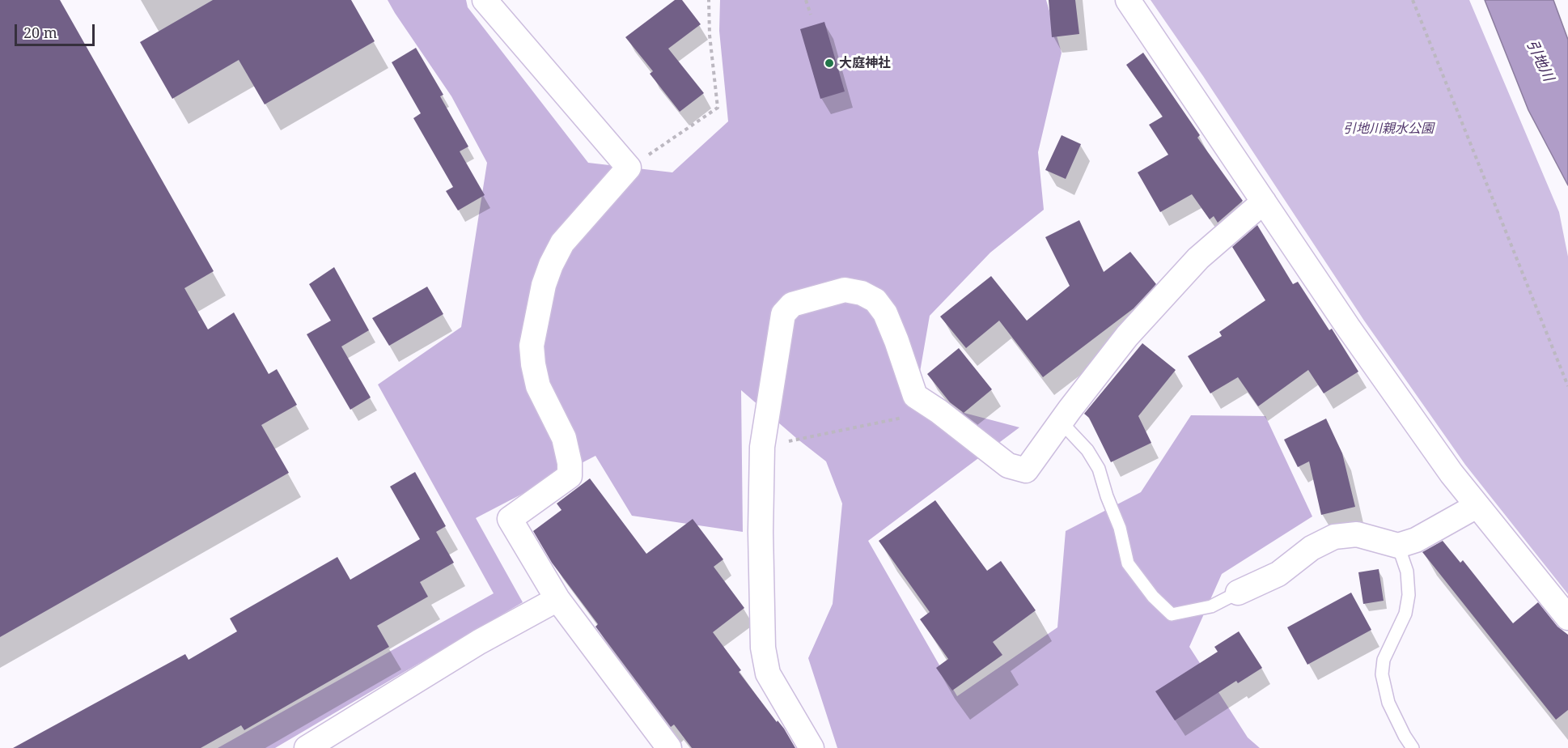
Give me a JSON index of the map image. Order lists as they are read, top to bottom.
{
  "water": ["引地川"],
  "parks": ["引地川親水公園"],
  "places": ["大庭神社"],
  "scale_bar": "20 m"
}
